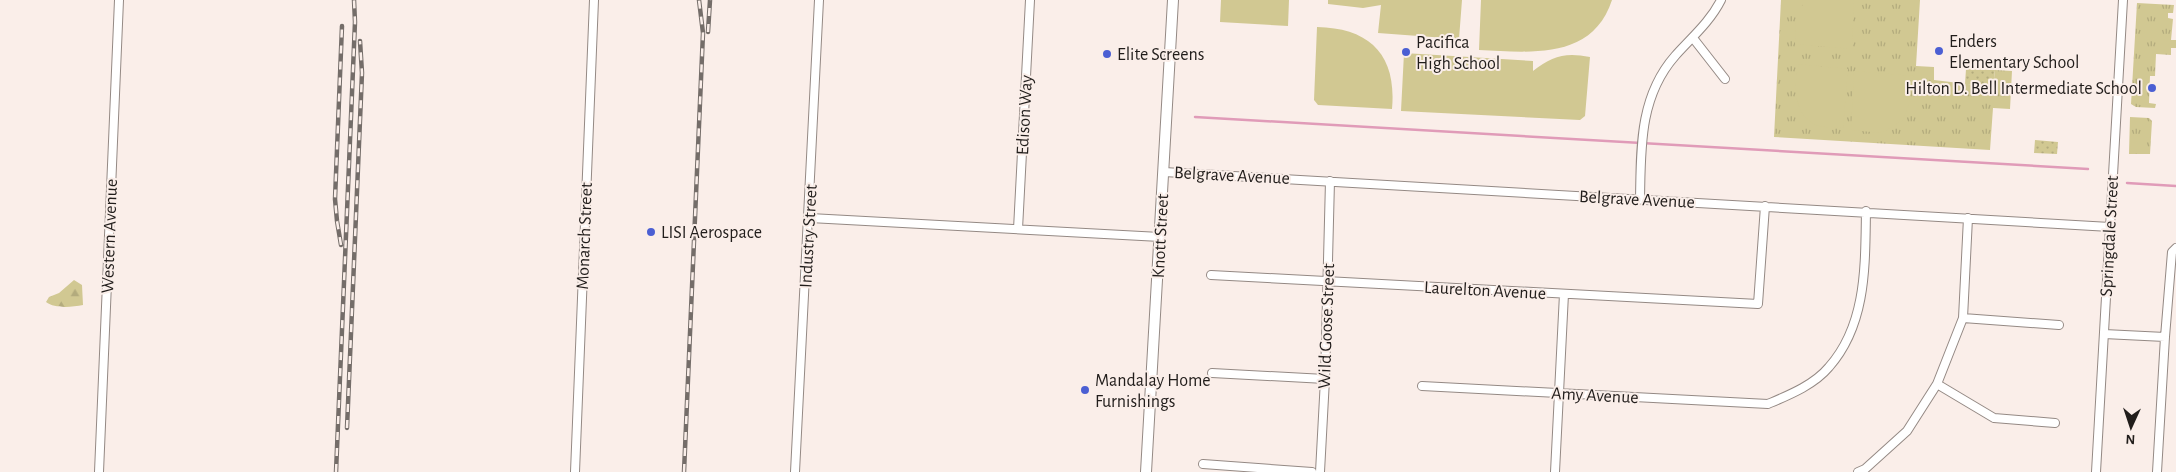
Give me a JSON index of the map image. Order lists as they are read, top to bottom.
{
  "streets": {
    "main road": ["Knott Street"],
    "street": [
      "Edison Way",
      "Belgrave Avenue",
      "Western Avenue",
      "Monarch Street",
      "Industry Street",
      "Springdale Street",
      "Laurelton Avenue",
      "Wild Goose Street",
      "Amy Avenue"
    ]
  },
  "crossings": [
    ["Belgrave Avenue", "Knott Street"],
    ["Belgrave Avenue", "Springdale Street"],
    ["Belgrave Avenue", "Laurelton Avenue"],
    ["Belgrave Avenue", "Wild Goose Street"],
    ["Belgrave Avenue", "Amy Avenue"],
    ["Laurelton Avenue", "Wild Goose Street"]
  ],
  "places": [
    "Enders Elementary School",
    "Pacifica High School",
    "Elite Screens",
    "Hilton D. Bell Intermediate School",
    "LISI Aerospace",
    "Mandalay Home Furnishings"
  ],
  "north": "bottom"
}
